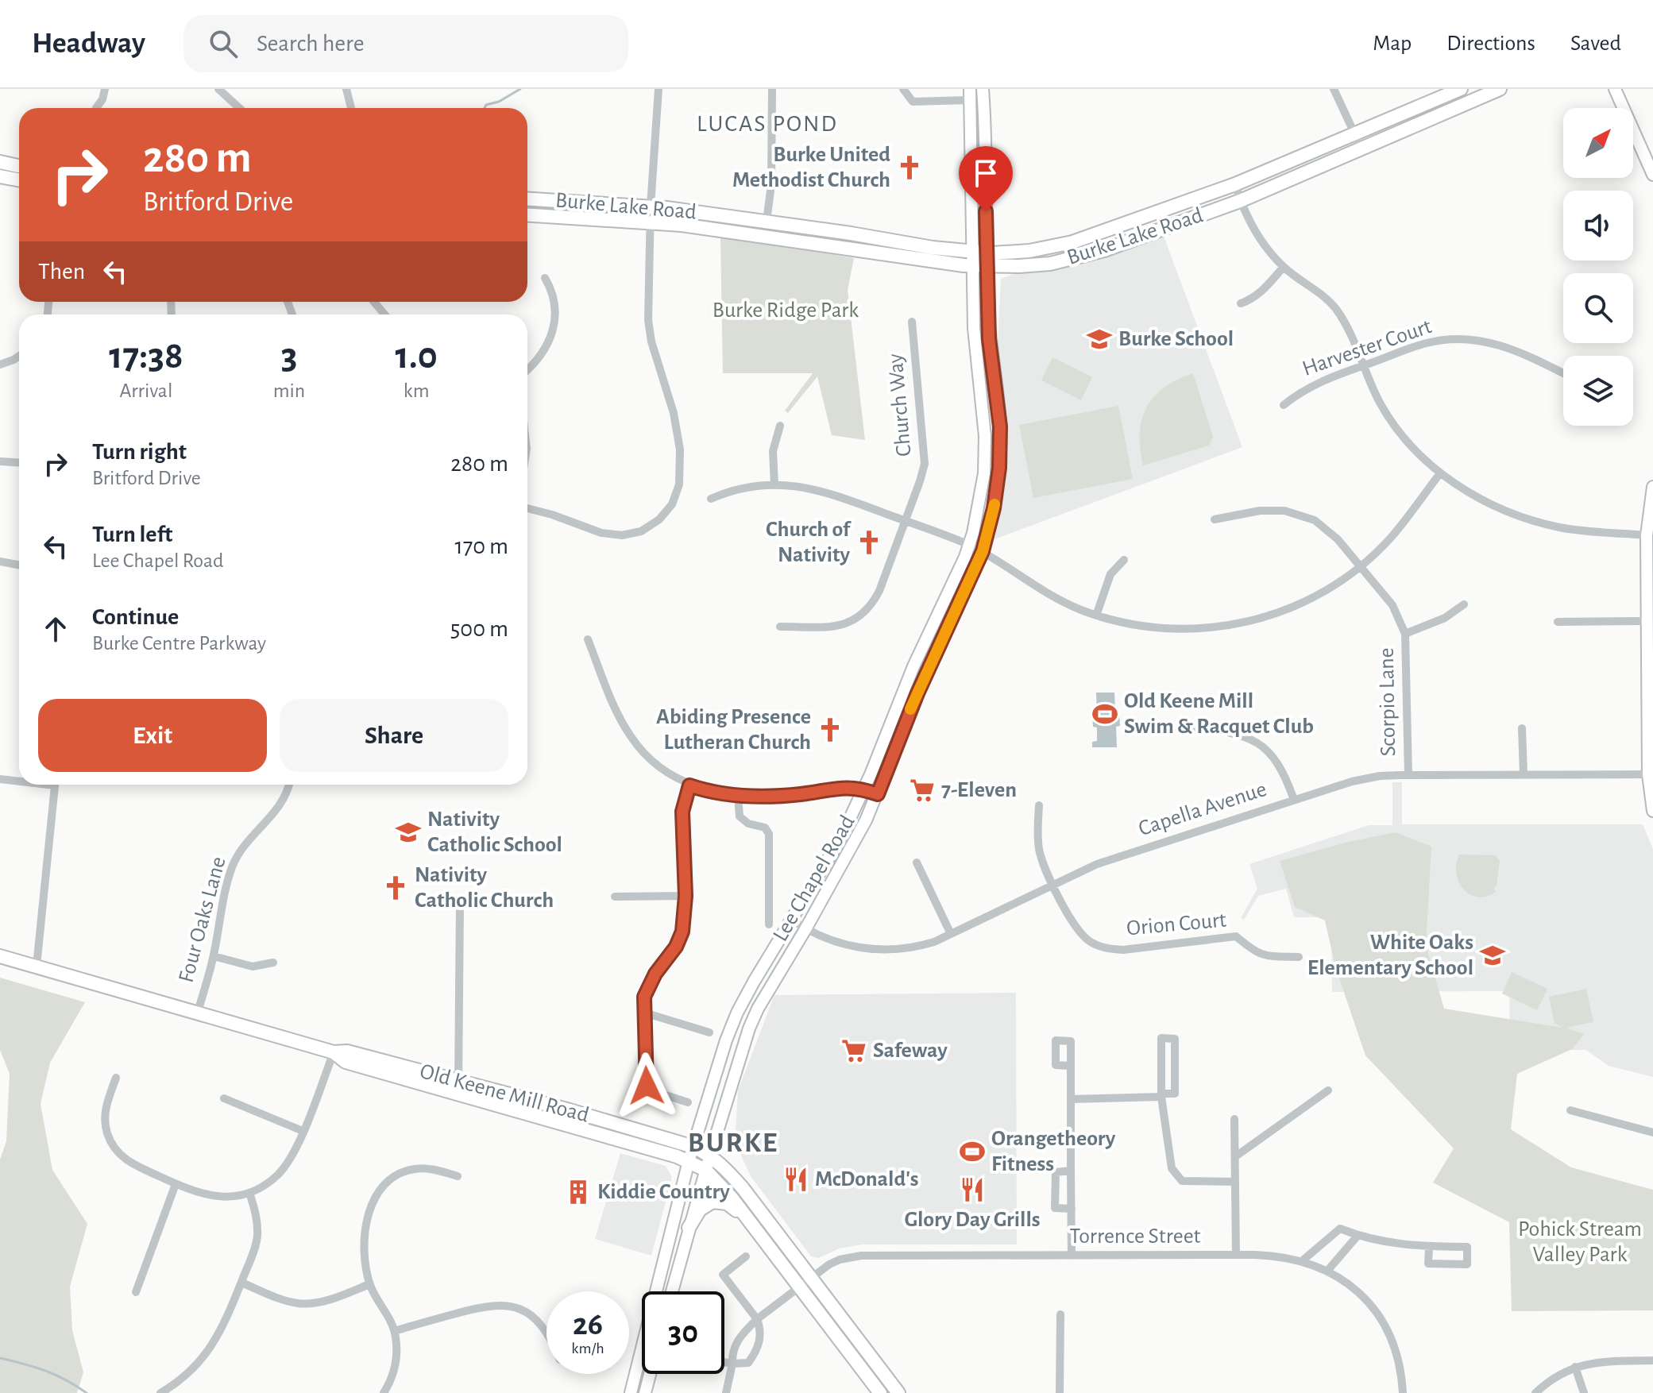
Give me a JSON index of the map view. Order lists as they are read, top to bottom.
{
  "streets": {
    "main road": ["Burke Lake Road", "Lee Chapel Road", "Old Keene Mill Road"],
    "street": [
      "Harvester Court",
      "Church Way",
      "Scorpio Lane",
      "Capella Avenue",
      "Four Oaks Lane",
      "Orion Court",
      "Torrence Street"
    ]
  },
  "crossings": [
    ["Burke Lake Road", "Lee Chapel Road"],
    ["Scorpio Lane", "Capella Avenue"],
    ["Capella Avenue", "Lee Chapel Road"],
    ["Capella Avenue", "Orion Court"],
    ["Lee Chapel Road", "Old Keene Mill Road"],
    ["Four Oaks Lane", "Old Keene Mill Road"],
    ["Old Keene Mill Road", "Torrence Street"]
  ],
  "districts": ["LUCAS POND", "BURKE"],
  "parks": ["Burke Ridge Park", "Pohick Stream Valley Park"],
  "places": {
    "church": [
      "Burke United Methodist Church",
      "Church of Nativity",
      "Abiding Presence Lutheran Church",
      "Nativity Catholic Church"
    ],
    "school or university": ["Burke School", "Nativity Catholic School", "White Oaks Elementary School"],
    "sports": ["Old Keene Mill Swim & Racquet Club", "Orangetheory Fitness"],
    "supermarket": ["7-Eleven", "Safeway"],
    "restaurant": ["McDonald's", "Glory Day Grills"],
    "building": ["Kiddie Country"]
  },
  "north": "top right",
  "page": {
    "header": "Headway",
    "search": "Search here",
    "nav": ["Map", "Directions", "Saved"],
    "turn": ["280 m", "Britford Drive"],
    "then": "Then",
    "eta": [
      "17:38",
      "Arrival",
      "3",
      "min",
      "1.0",
      "km"
    ],
    "list": [
      {
        "name": "Turn right",
        "note": "Britford Drive",
        "value": "280 m"
      },
      {
        "name": "Turn left",
        "note": "Lee Chapel Road",
        "value": "170 m"
      },
      {
        "name": "Continue",
        "note": "Burke Centre Parkway",
        "value": "500 m"
      }
    ],
    "buttons": ["Exit", "Share"],
    "speed": "26 km/h",
    "limit": "30"
  }
}
